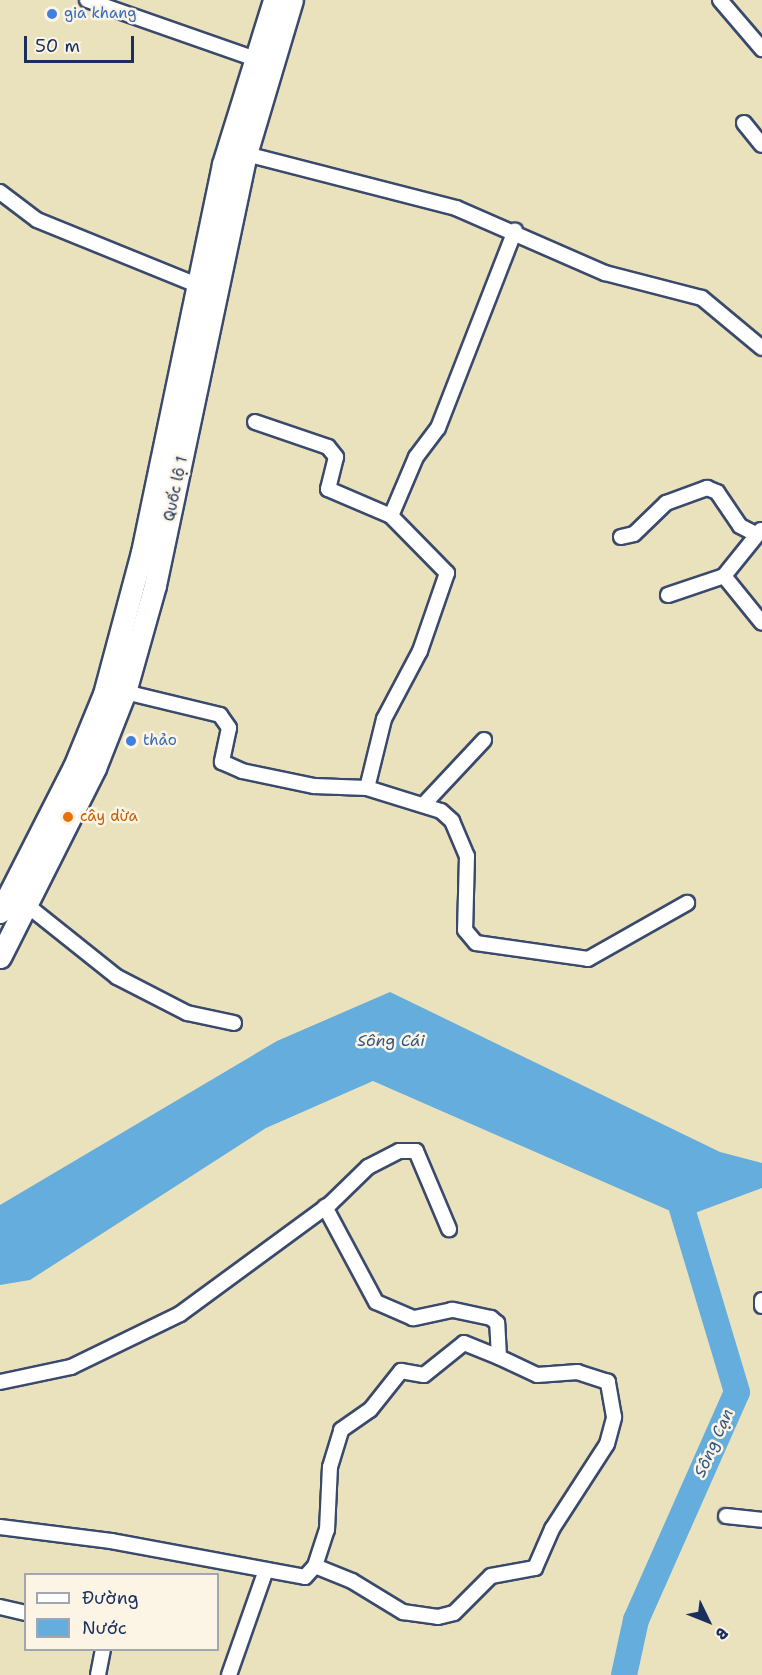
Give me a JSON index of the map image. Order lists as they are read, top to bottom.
{
  "streets": {
    "highway": ["Quốc lộ 1"]
  },
  "water": ["Sông Cái", "Sông Cạn"],
  "places": ["gia khang", "thảo", "cây dừa"],
  "legend": ["Đường", "Nước"],
  "scale_bar": "50 m",
  "north": "bottom right"
}
